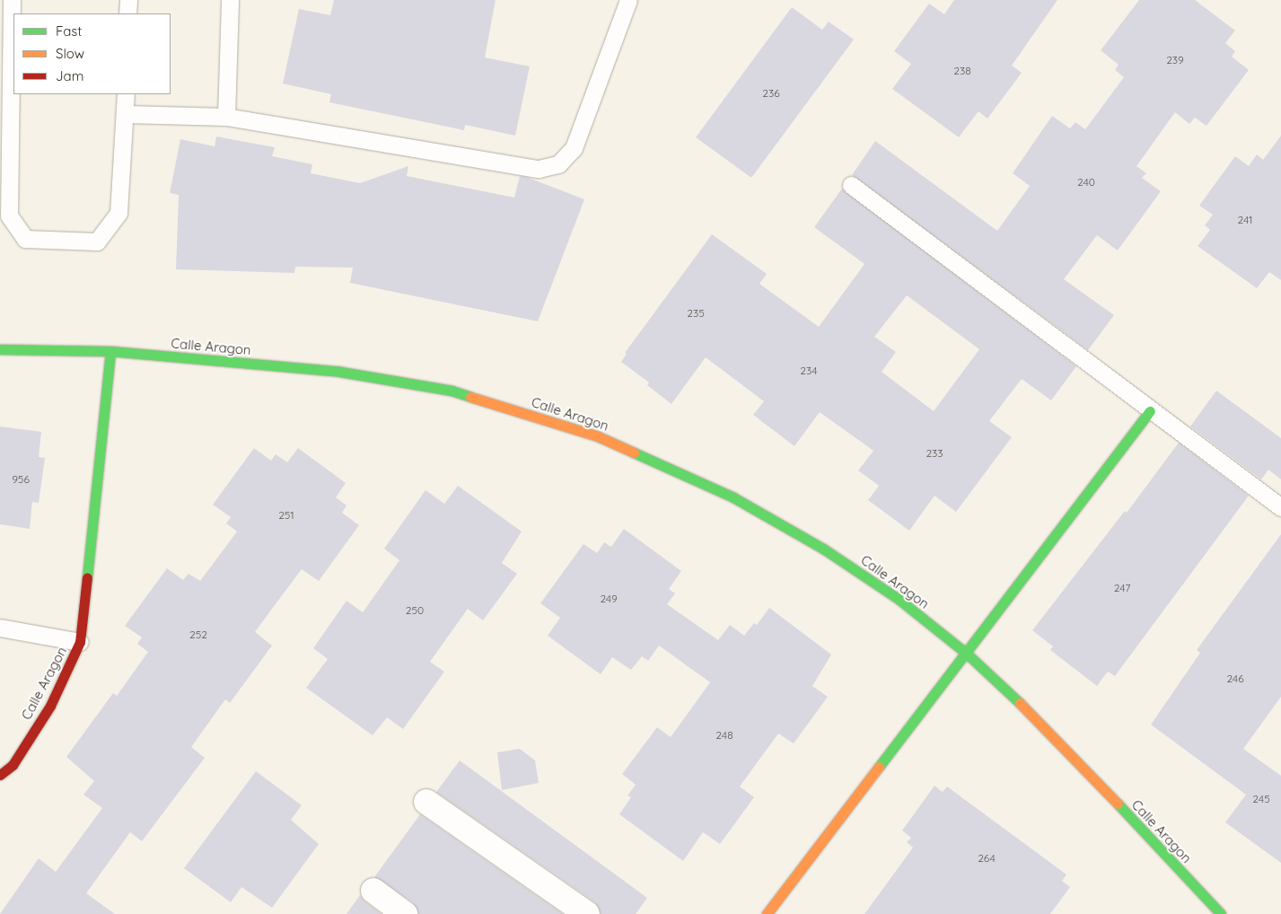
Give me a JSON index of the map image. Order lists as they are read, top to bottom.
{
  "streets": {
    "street": ["Calle Aragon"]
  },
  "house_numbers": [
    "239",
    "238",
    "236",
    "240",
    "241",
    "235",
    "234",
    "233",
    "956",
    "251",
    "247",
    "249",
    "250",
    "252",
    "246",
    "248",
    "245",
    "264"
  ],
  "legend": ["Fast", "Slow", "Jam"]
}
